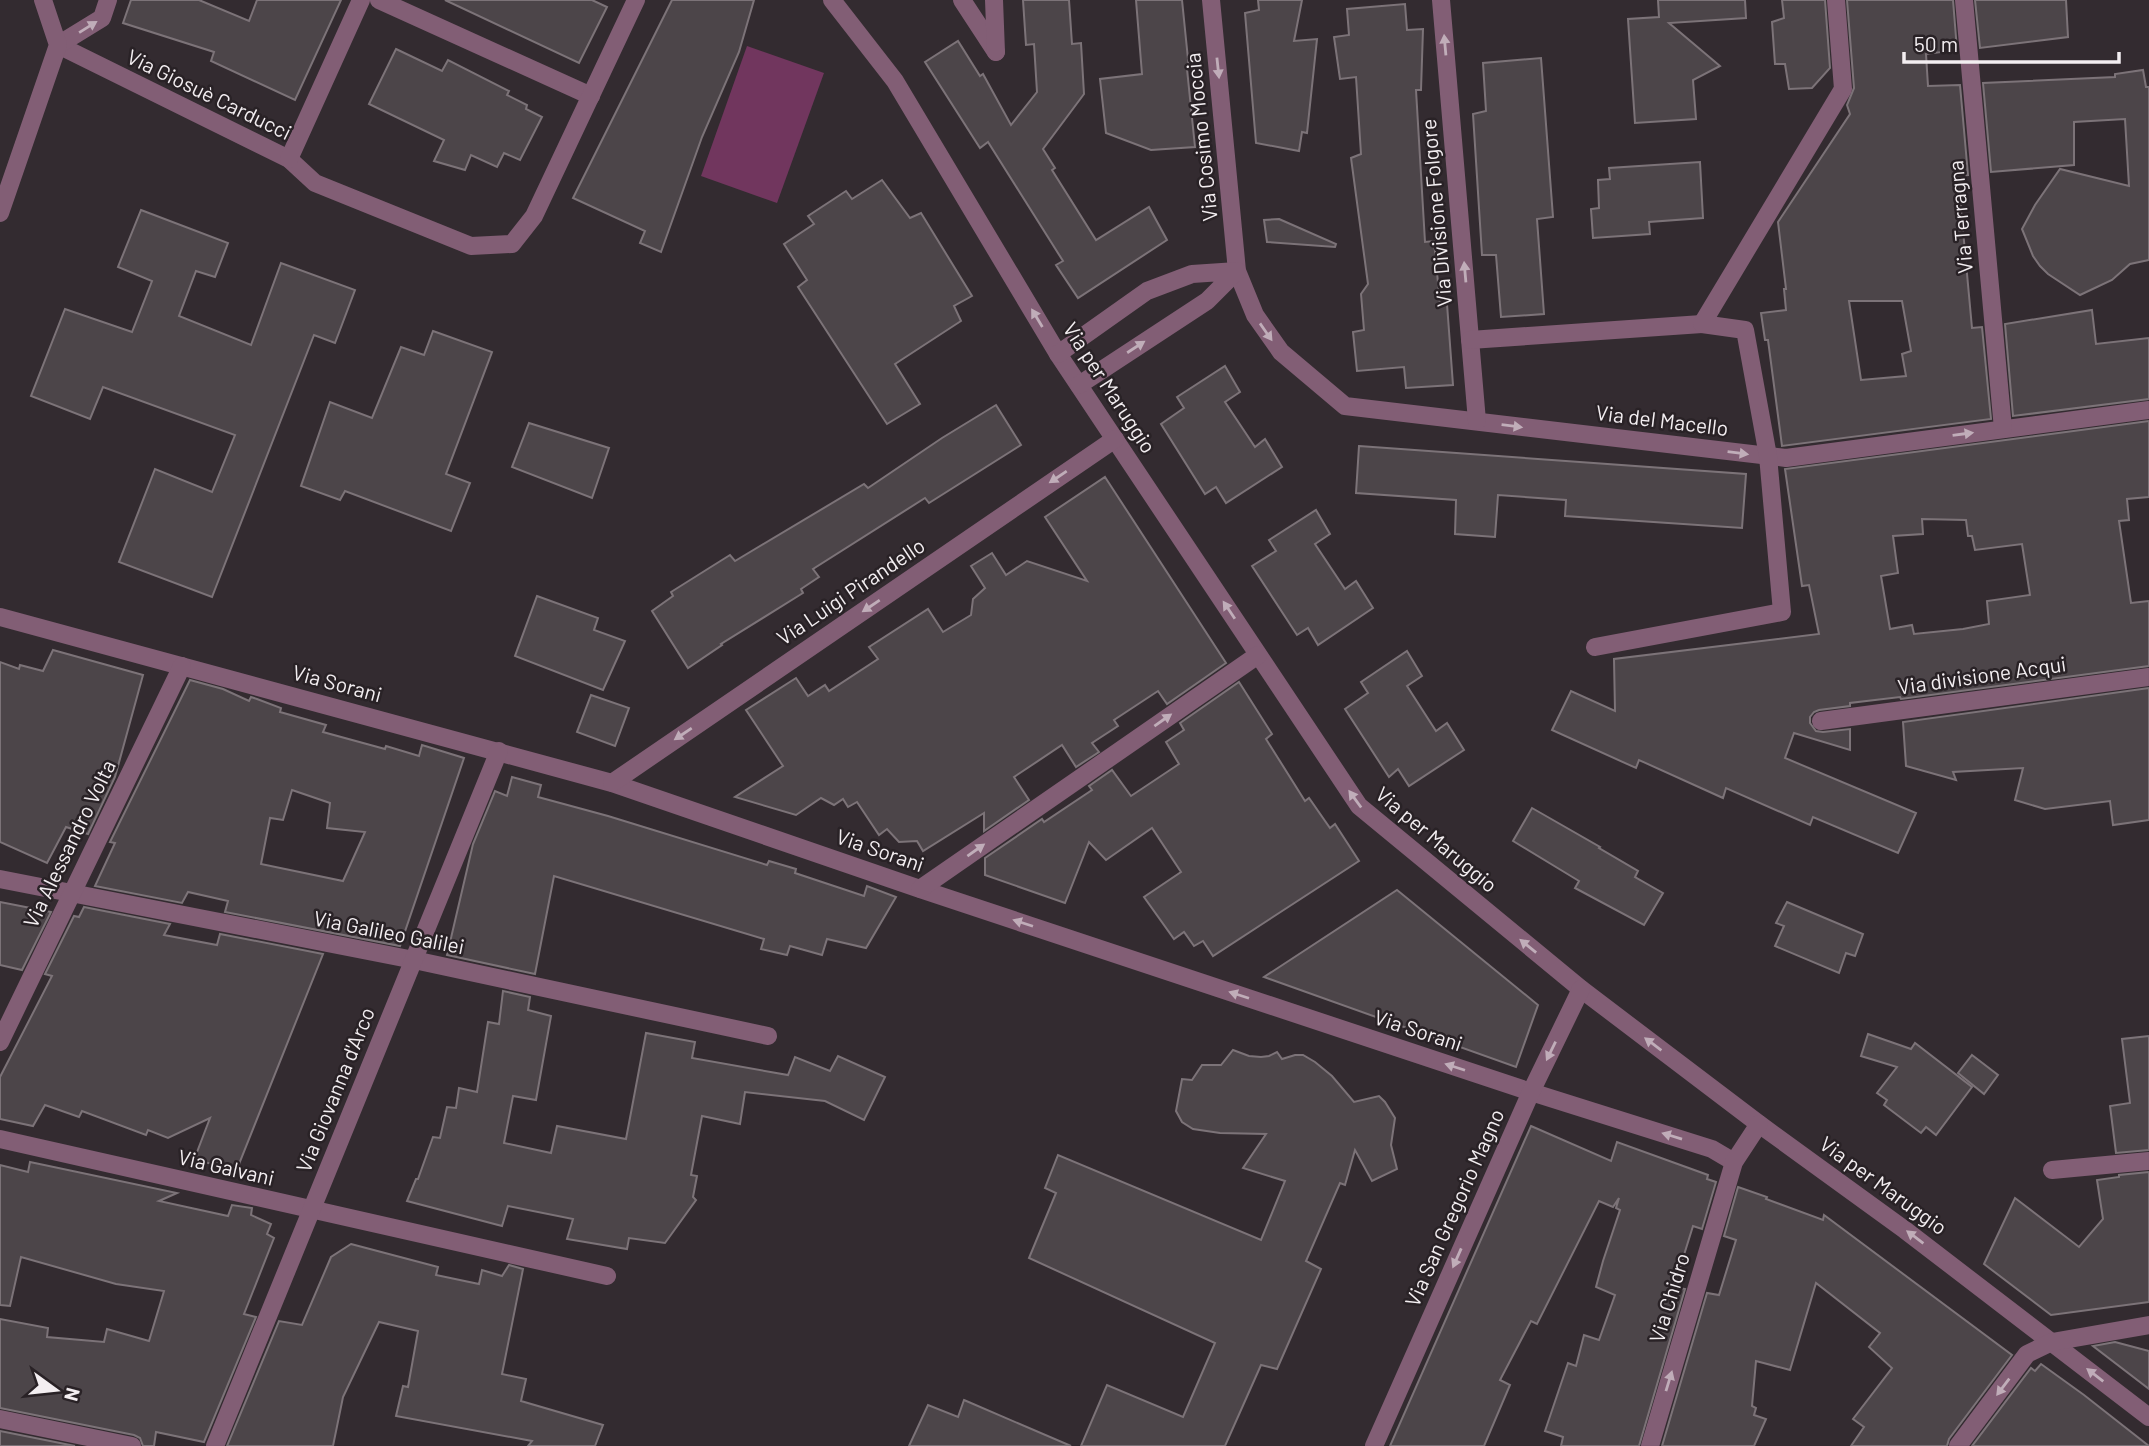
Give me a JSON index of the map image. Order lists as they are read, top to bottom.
{
  "streets": {
    "street": [
      "Via Giosuè Carducci",
      "Via Cosimo Moccia",
      "Via Divisione Folgore",
      "Via Terragna",
      "Via per Maruggio",
      "Via del Macello",
      "Via Luigi Pirandello",
      "Via divisione Acqui",
      "Via Sorani",
      "Via Alessandro Volta",
      "Via Galileo Galilei",
      "Via Giovanna d'Arco",
      "Via Galvani",
      "Via San Gregorio Magno",
      "Via Chidro"
    ]
  },
  "crossings": [
    ["Via Cosimo Moccia", "Via del Macello"],
    ["Via Divisione Folgore", "Via del Macello"],
    ["Via Terragna", "Via del Macello"],
    ["Via per Maruggio", "Via Luigi Pirandello"],
    ["Via per Maruggio", "Via San Gregorio Magno"],
    ["Via per Maruggio", "Via Chidro"],
    ["Via Luigi Pirandello", "Via Sorani"],
    ["Via Sorani", "Via Alessandro Volta"],
    ["Via Sorani", "Via Giovanna d'Arco"],
    ["Via Sorani", "Via San Gregorio Magno"],
    ["Via Sorani", "Via Chidro"],
    ["Via Alessandro Volta", "Via Galileo Galilei"],
    ["Via Galileo Galilei", "Via Giovanna d'Arco"],
    ["Via Giovanna d'Arco", "Via Galvani"]
  ],
  "one_way": [
    "Via Cosimo Moccia",
    "Via Divisione Folgore",
    "Via per Maruggio",
    "Via del Macello",
    "Via Luigi Pirandello",
    "Via Sorani",
    "Via San Gregorio Magno",
    "Via Chidro"
  ],
  "scale_bar": "50 m",
  "north": "right"
}
